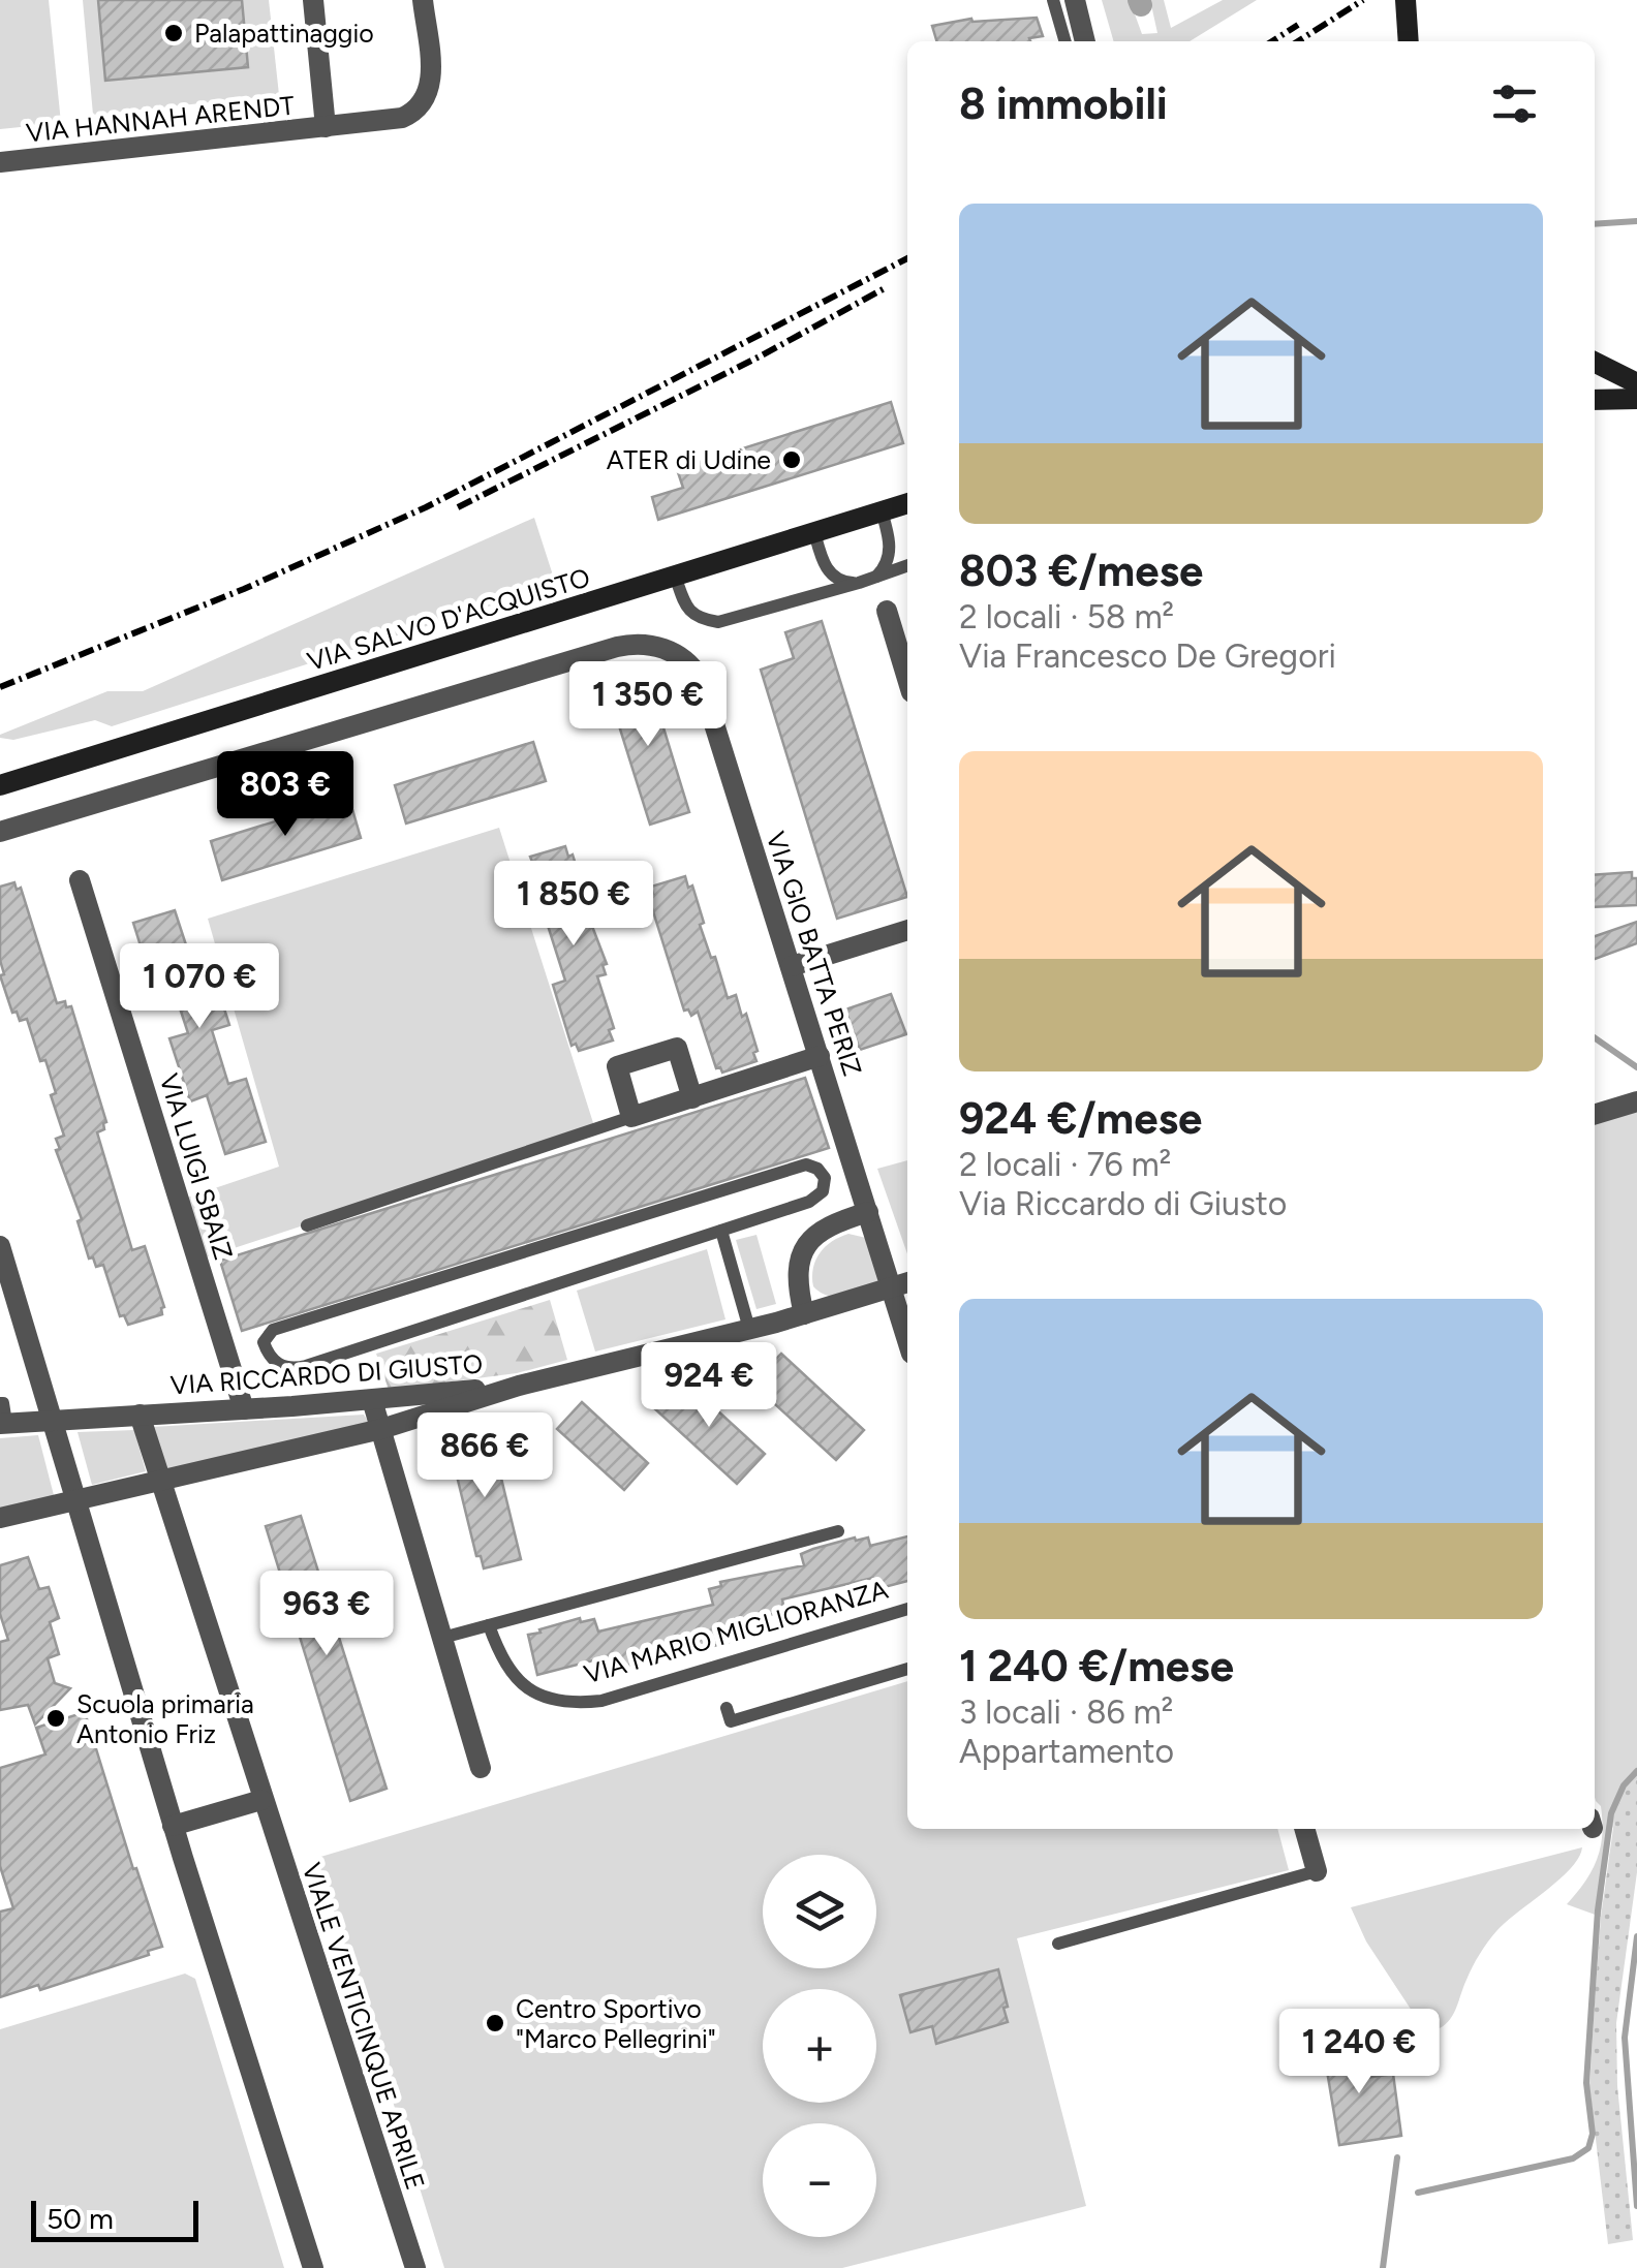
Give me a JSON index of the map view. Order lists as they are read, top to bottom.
{
  "streets": {
    "street": [
      "VIA HANNAH ARENDT",
      "VIA SALVO D'ACQUISTO",
      "VIA GIO BATTA PERIZ",
      "VIA LUIGI SBAIZ",
      "VIA RICCARDO DI GIUSTO",
      "VIALE VENTICINQUE APRILE"
    ],
    "lane": ["VIA MARIO MIGLIORANZA"]
  },
  "crossings": [
    ["VIA GIO BATTA PERIZ", "VIA RICCARDO DI GIUSTO"],
    ["VIA LUIGI SBAIZ", "VIA RICCARDO DI GIUSTO"],
    ["VIA RICCARDO DI GIUSTO", "VIALE VENTICINQUE APRILE"]
  ],
  "places": [
    "Palapattinaggio",
    "ATER di Udine",
    "Scuola primaria Antonio Friz",
    "Centro Sportivo \"Marco Pellegrini\""
  ],
  "scale_bar": "50 m",
  "page": {
    "heading": "8 immobili",
    "list": [
      {
        "name": "803 €/mese",
        "note": "2 locali · 58 m² · Via Francesco De Gregori"
      },
      {
        "name": "924 €/mese",
        "note": "2 locali · 76 m² · Via Riccardo di Giusto"
      },
      {
        "name": "1 240 €/mese",
        "note": "3 locali · 86 m² · Appartamento"
      }
    ],
    "price": [
      "1 350 €",
      "803 €",
      "1 850 €",
      "1 070 €",
      "924 €",
      "866 €",
      "963 €",
      "1 240 €"
    ],
    "map_buttons": ["+", "−"],
    "scale": "50 m"
  }
}
